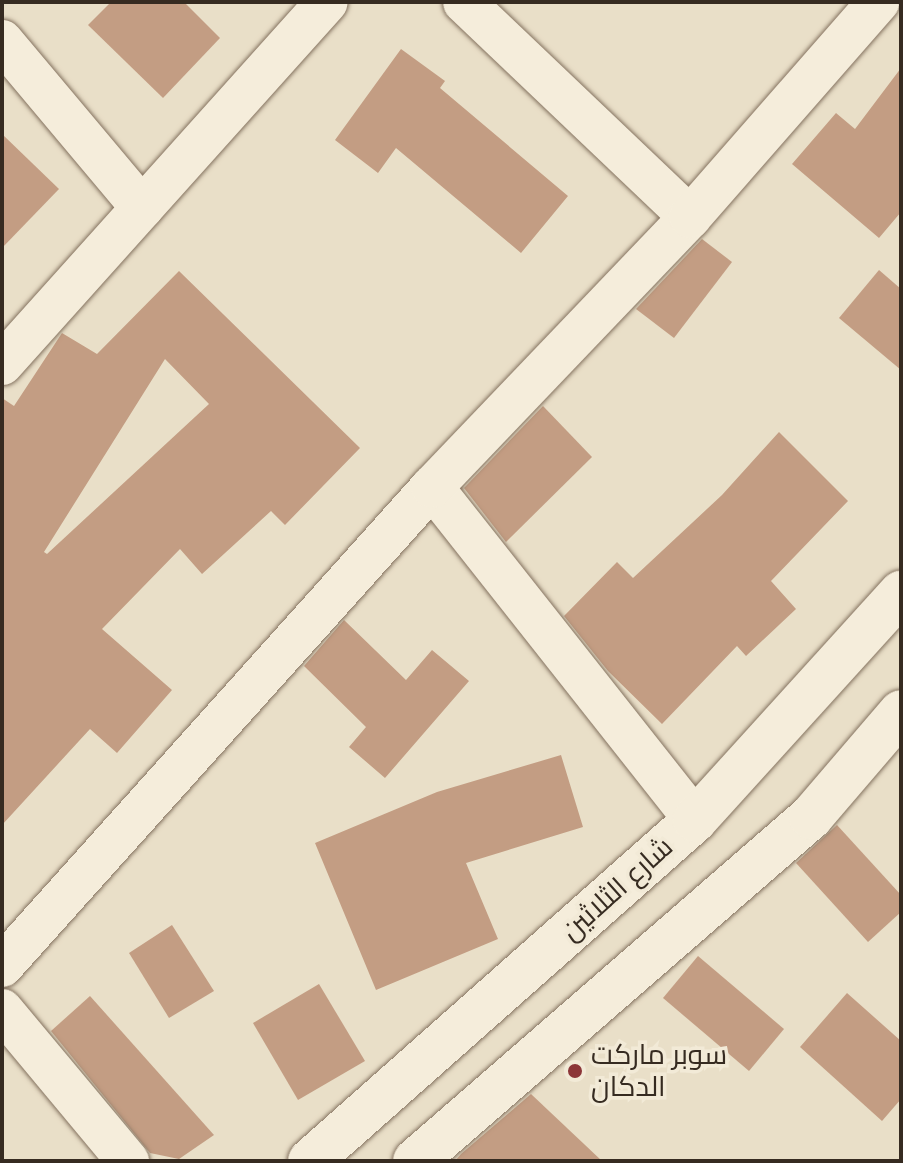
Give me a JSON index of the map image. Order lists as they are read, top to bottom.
{
  "streets": {
    "street": ["شارع الثلاثين"]
  },
  "places": ["سوبر ماركت الدكان"]
}
